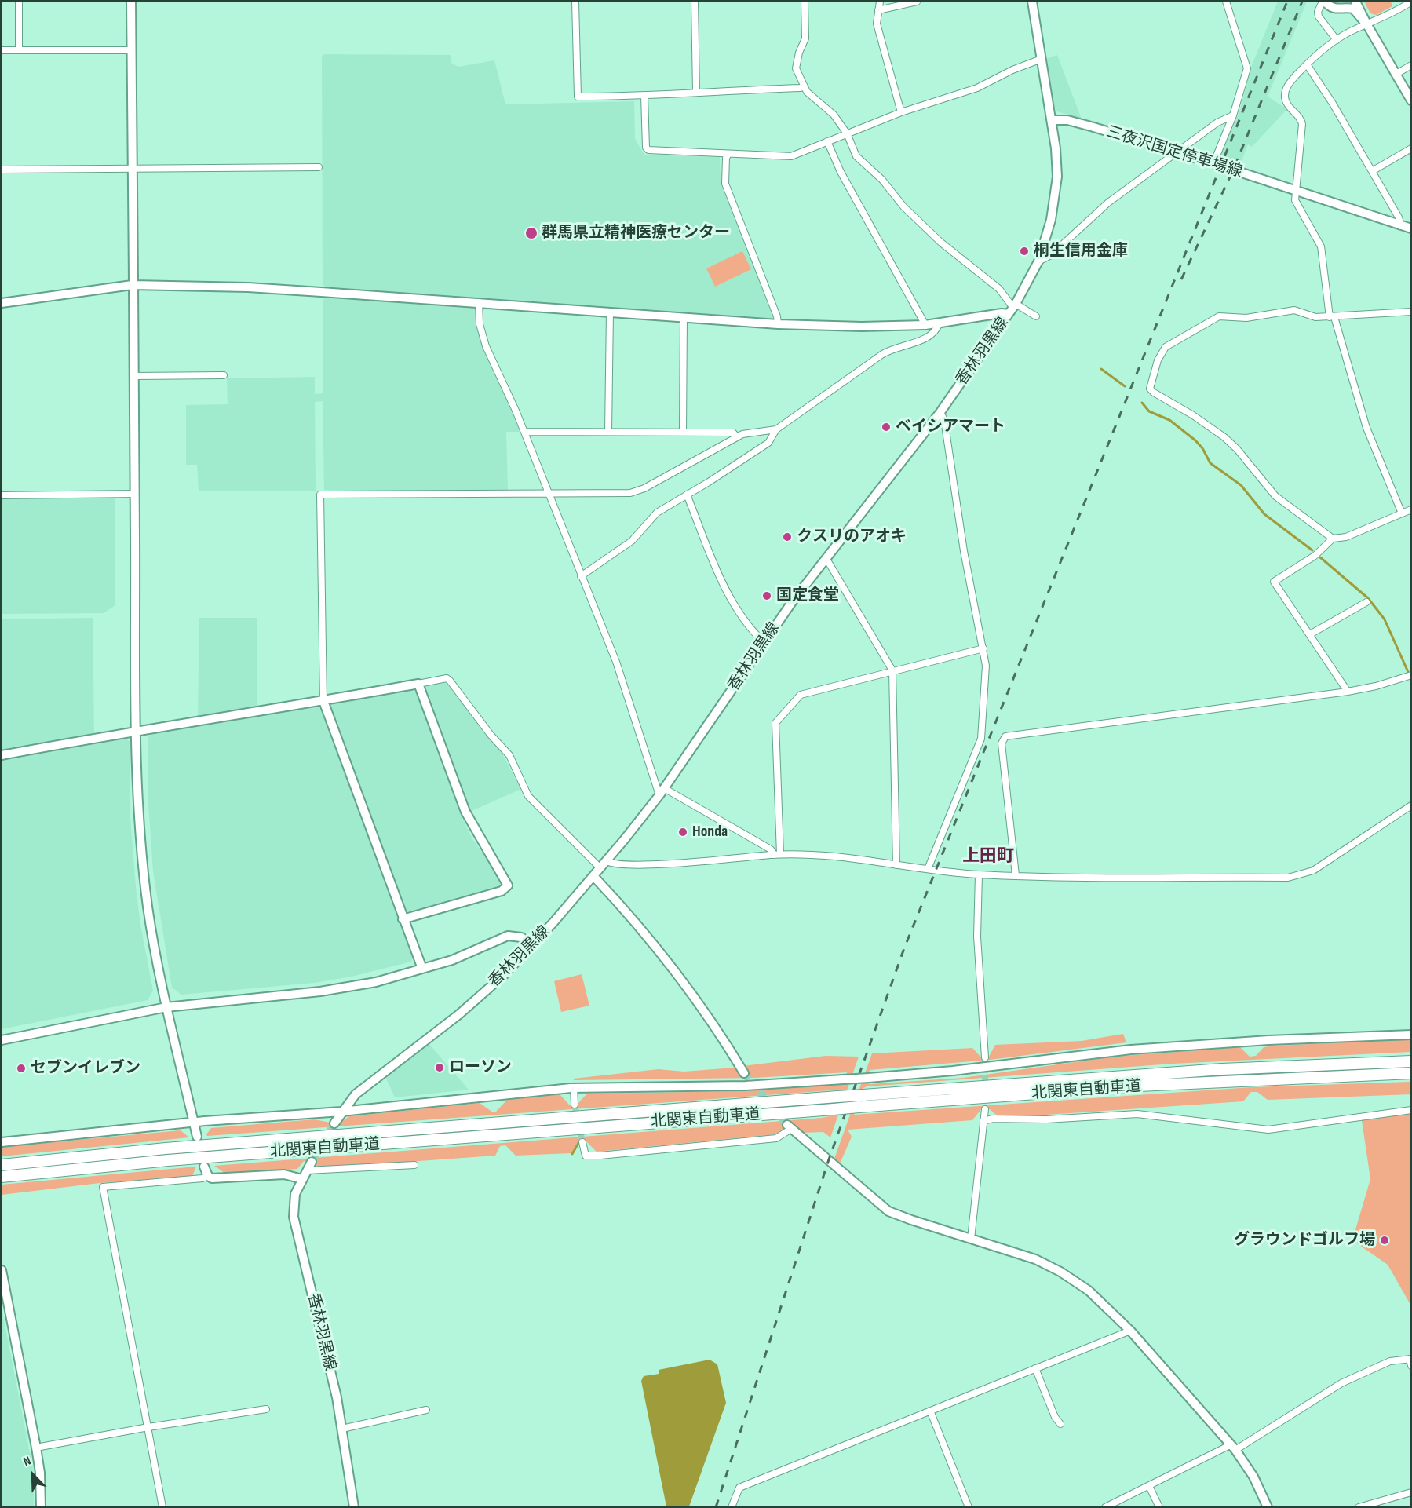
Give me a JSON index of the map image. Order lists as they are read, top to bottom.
{
  "streets": {
    "highway": ["北関東自動車道"],
    "street": ["三夜沢国定停車場線", "香林羽黒線"]
  },
  "crossings": [
    ["三夜沢国定停車場線", "香林羽黒線"]
  ],
  "districts": ["上田町"],
  "places": [
    "群馬県立精神医療センター",
    "桐生信用金庫",
    "ベイシアマート",
    "クスリのアオキ",
    "国定食堂",
    "Honda",
    "ローソン",
    "セブンイレブン",
    "グラウンドゴルフ場"
  ],
  "north": "top left"
}
